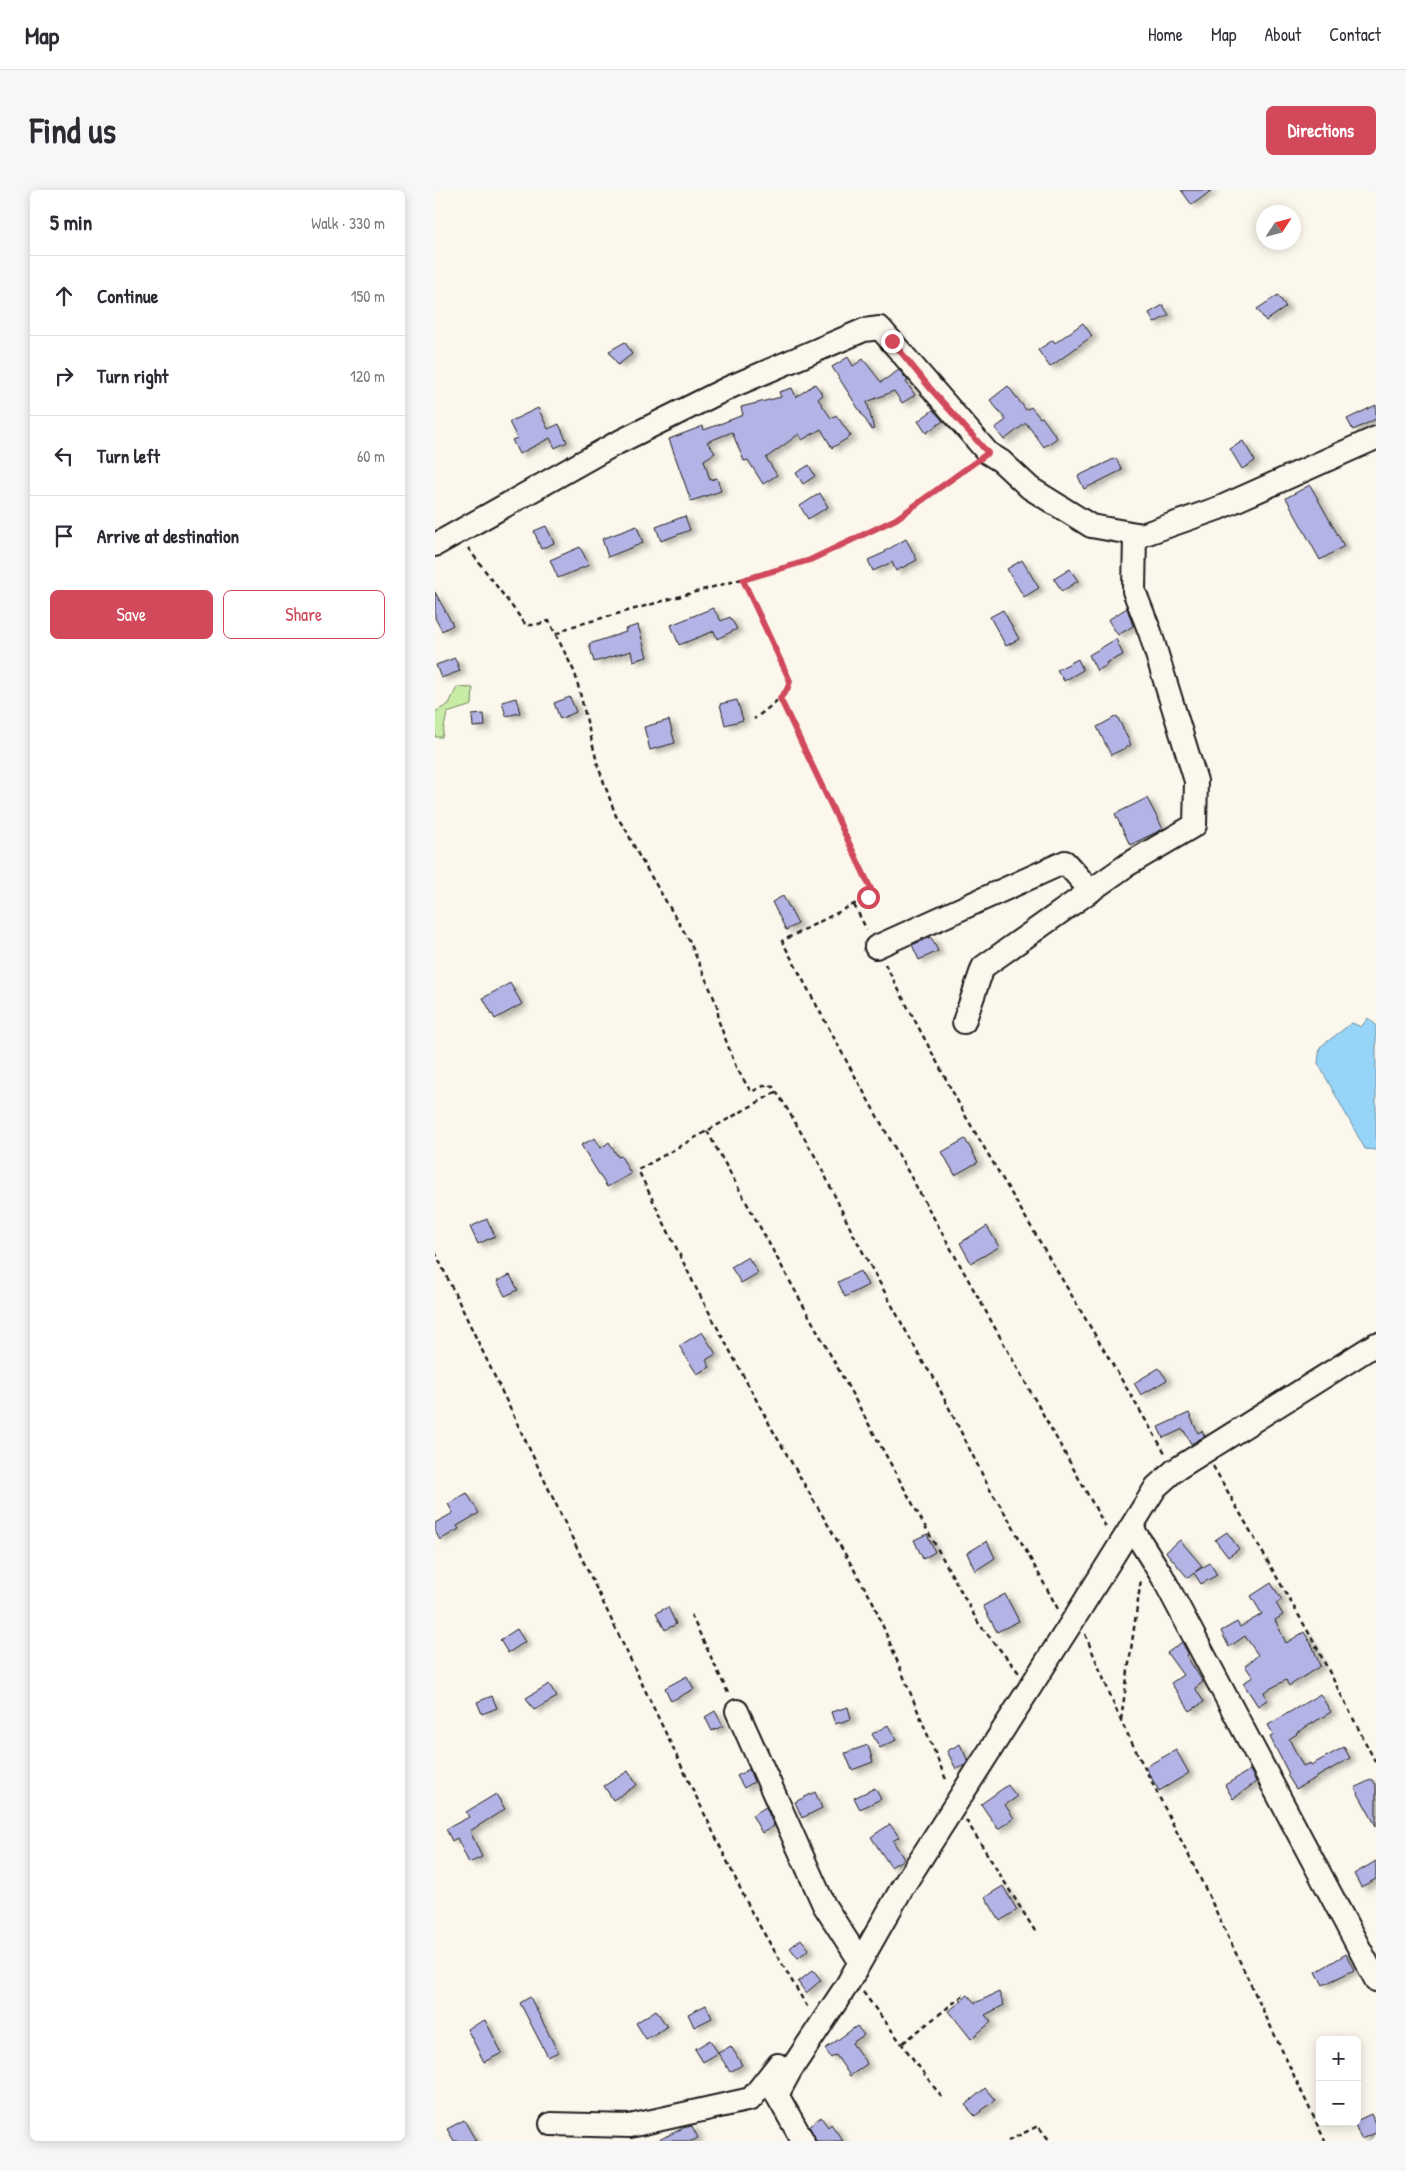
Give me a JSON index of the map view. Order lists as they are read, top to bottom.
{
  "north": "top right",
  "page": {
    "header": "Map",
    "nav": [
      "Home",
      "Map",
      "About",
      "Contact"
    ],
    "buttons": [
      "Directions",
      ["Save", "Share"]
    ],
    "title": "Find us",
    "heading": ["5 min", "Walk · 330 m"],
    "list": [
      ["Continue", "150 m"],
      ["Turn right", "120 m"],
      ["Turn left", "60 m"],
      "Arrive at destination"
    ],
    "map_buttons": ["+", "−"]
  }
}
